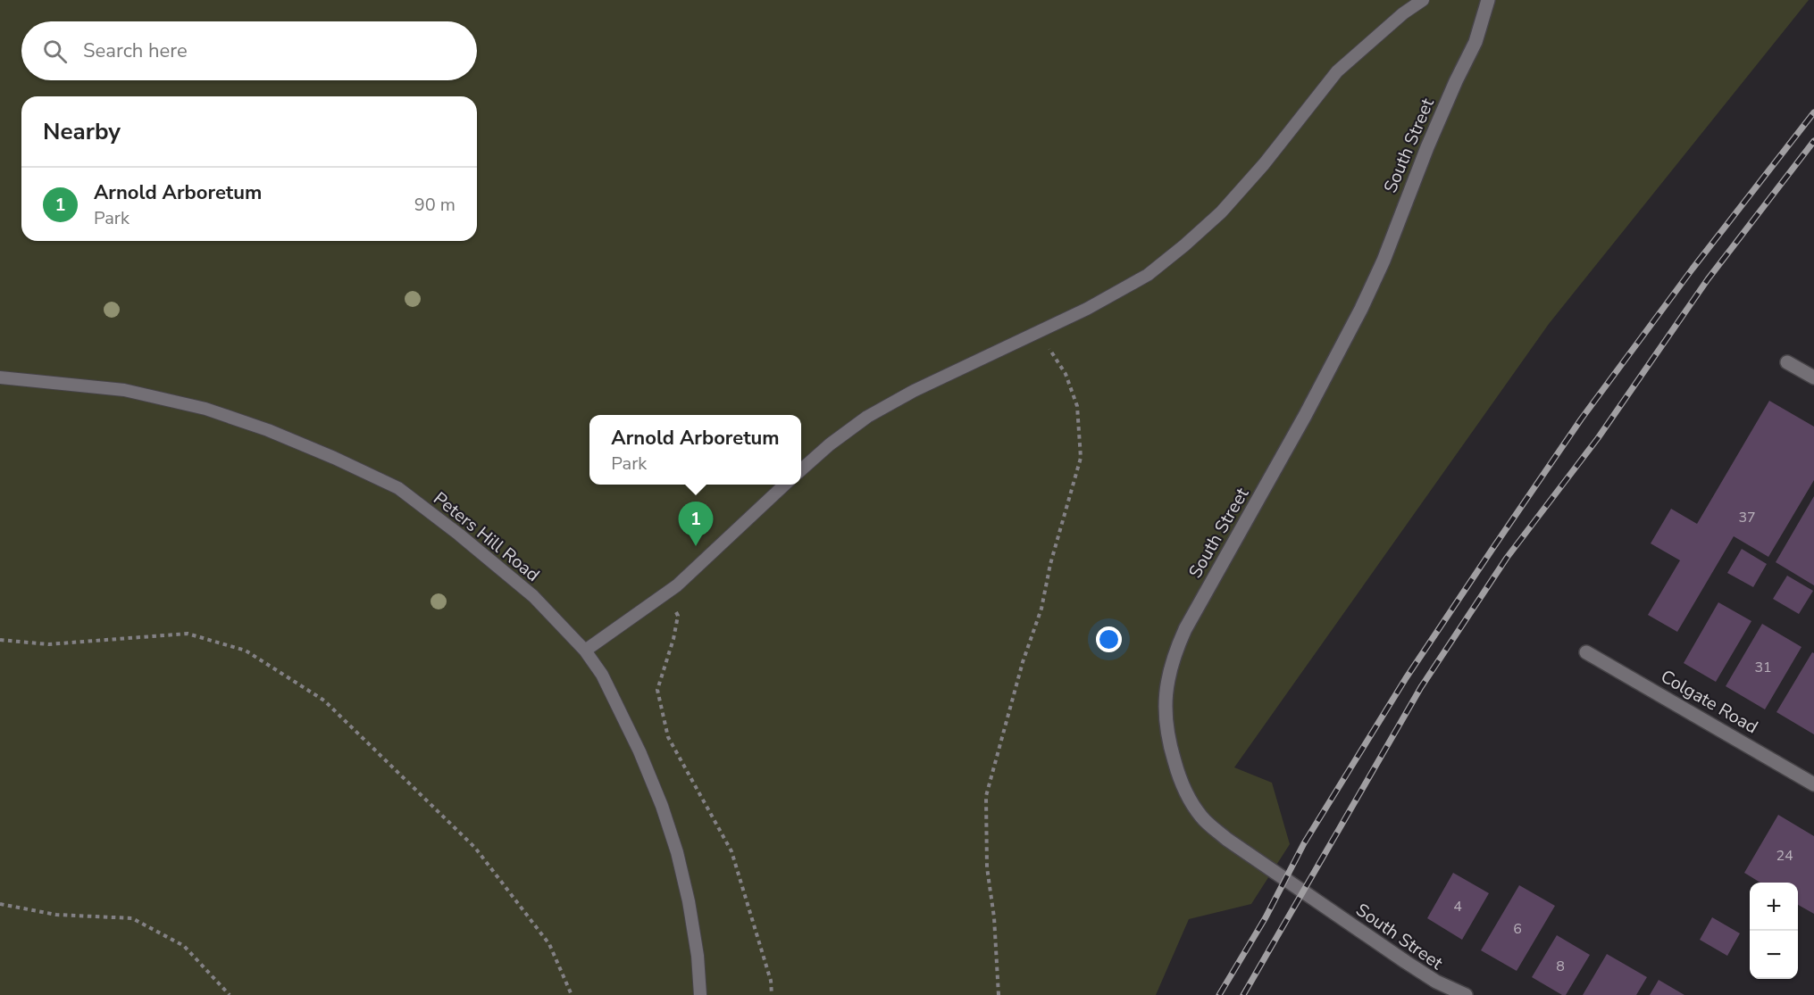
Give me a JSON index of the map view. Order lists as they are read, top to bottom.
{
  "streets": {
    "street": ["South Street", "Colgate Road"],
    "lane": ["Peters Hill Road"]
  },
  "house_numbers": [
    "37",
    "31",
    "24",
    "4",
    "6",
    "8"
  ],
  "page": {
    "search": "Search here",
    "heading": "Nearby",
    "list": [
      {
        "mark": "1",
        "name": "Arnold Arboretum",
        "note": "Park",
        "value": "90 m"
      }
    ],
    "popup": ["Arnold Arboretum", "Park"],
    "pins": "1",
    "map_buttons": ["+", "−"]
  }
}
